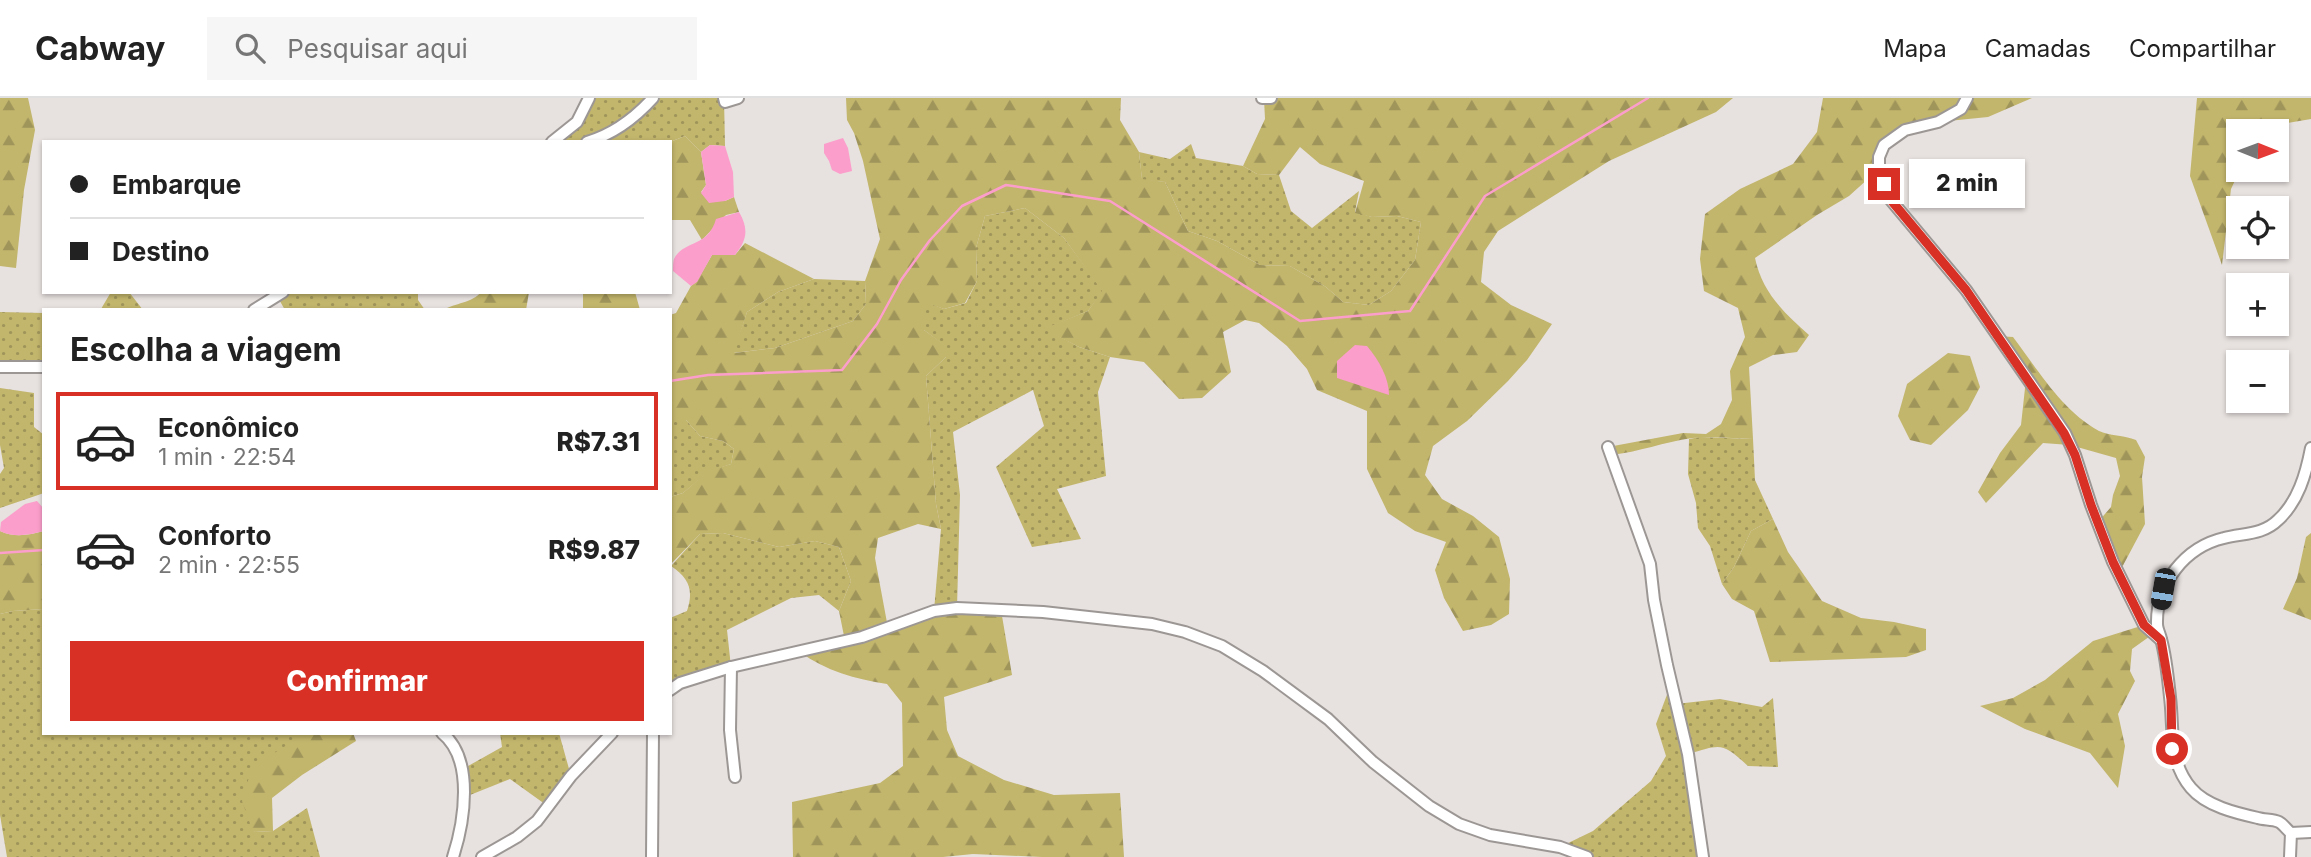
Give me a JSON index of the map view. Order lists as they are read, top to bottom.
{
  "north": "right",
  "page": {
    "header": "Cabway",
    "search": "Pesquisar aqui",
    "nav": ["Mapa", "Camadas", "Compartilhar"],
    "map_buttons": ["+", "−"],
    "banner": ["Embarque", "Destino"],
    "bubble": "2 min",
    "heading": "Escolha a viagem",
    "list": [
      {
        "name": "Econômico",
        "note": "1 min · 22:54",
        "value": "R$7.31"
      },
      {
        "name": "Conforto",
        "note": "2 min · 22:55",
        "value": "R$9.87"
      }
    ],
    "buttons": "Confirmar"
  }
}
